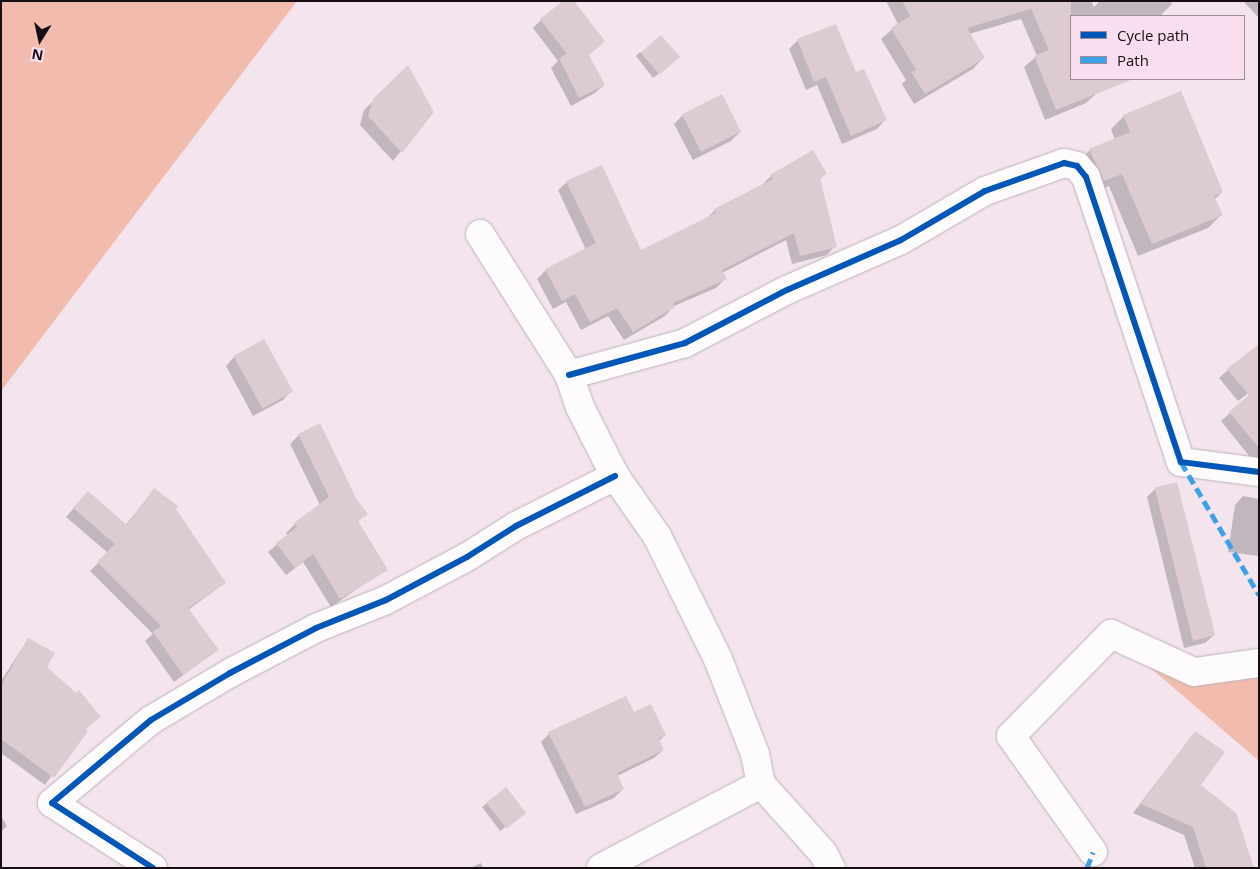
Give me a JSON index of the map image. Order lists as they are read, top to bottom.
{
  "legend": ["Cycle path", "Path"],
  "north": "bottom"
}
